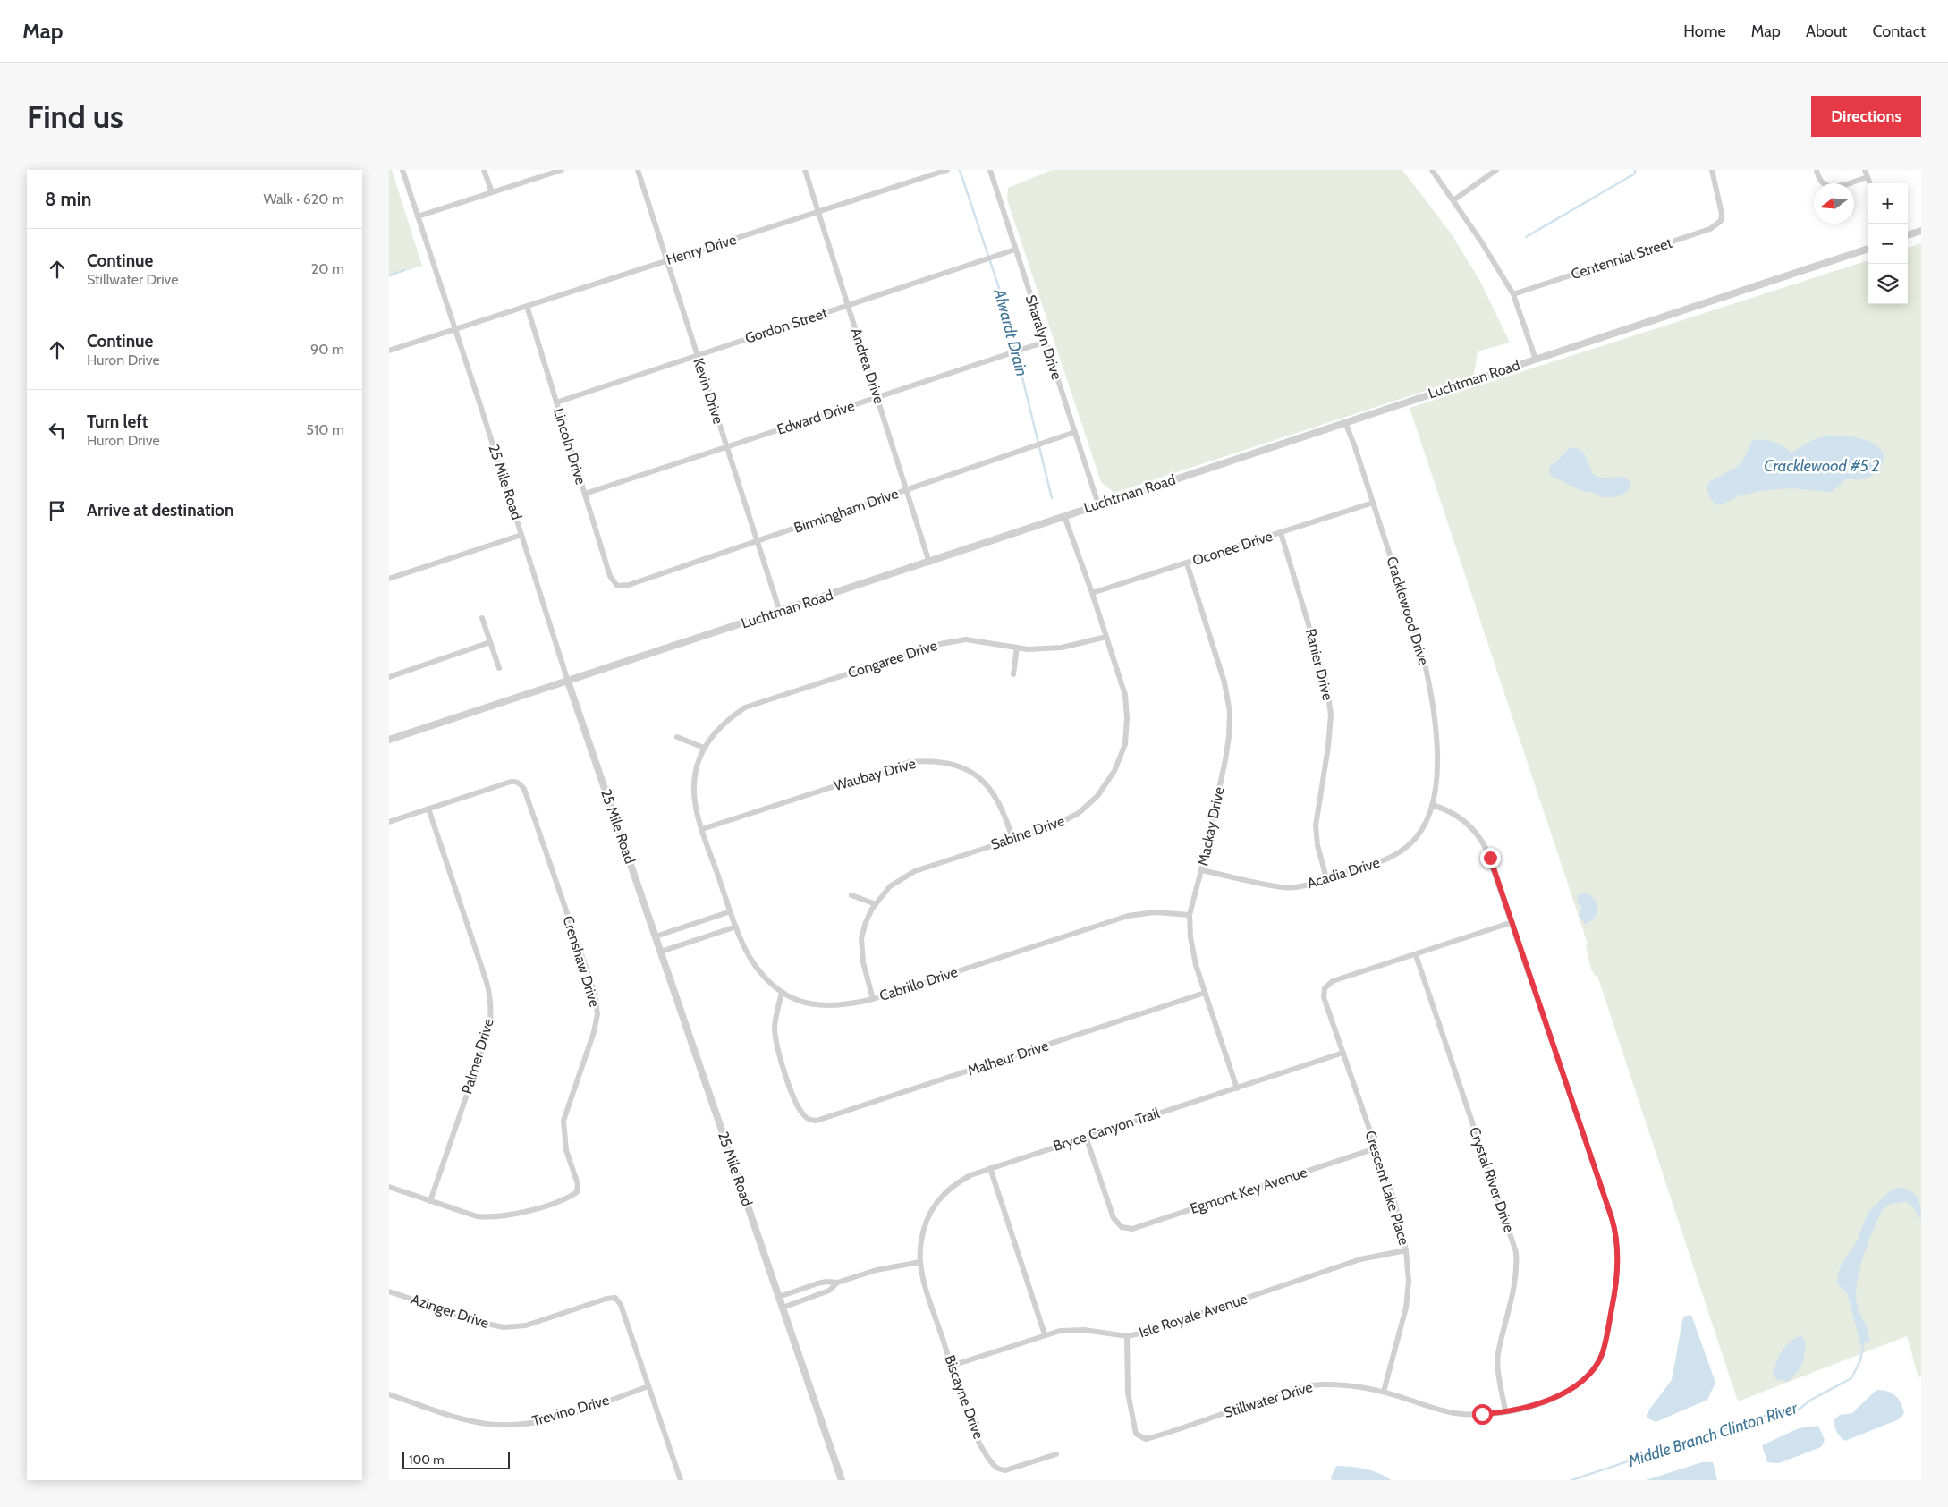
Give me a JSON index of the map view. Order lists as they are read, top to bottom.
{
  "streets": {
    "street": [
      "Henry Drive",
      "Centennial Street",
      "Gordon Street",
      "Sharalyn Drive",
      "Andrea Drive",
      "Luchtman Road",
      "Kevin Drive",
      "Edward Drive",
      "Lincoln Drive",
      "25 Mile Road",
      "Birmingham Drive",
      "Oconee Drive",
      "Cracklewood Drive",
      "Congaree Drive",
      "Ranier Drive",
      "Waubay Drive",
      "Mackay Drive",
      "Sabine Drive",
      "Acadia Drive",
      "Crenshaw Drive",
      "Cabrillo Drive",
      "Palmer Drive",
      "Malheur Drive",
      "Bryce Canyon Trail",
      "Crystal River Drive",
      "Crescent Lake Place",
      "Egmont Key Avenue",
      "Azinger Drive",
      "Isle Royale Avenue",
      "Biscayne Drive",
      "Stillwater Drive",
      "Trevino Drive"
    ]
  },
  "crossings": [
    ["Henry Drive", "Andrea Drive"],
    ["Henry Drive", "Kevin Drive"],
    ["Henry Drive", "Lincoln Drive"],
    ["Henry Drive", "25 Mile Road"],
    ["Gordon Street", "Sharalyn Drive"],
    ["Gordon Street", "Andrea Drive"],
    ["Gordon Street", "Kevin Drive"],
    ["Gordon Street", "Lincoln Drive"],
    ["Sharalyn Drive", "Luchtman Road"],
    ["Sharalyn Drive", "Edward Drive"],
    ["Sharalyn Drive", "Birmingham Drive"],
    ["Andrea Drive", "Luchtman Road"],
    ["Andrea Drive", "Edward Drive"],
    ["Andrea Drive", "Birmingham Drive"],
    ["Luchtman Road", "Kevin Drive"],
    ["Luchtman Road", "25 Mile Road"],
    ["Luchtman Road", "Cracklewood Drive"],
    ["Luchtman Road", "Sabine Drive"],
    ["Kevin Drive", "Edward Drive"],
    ["Kevin Drive", "Birmingham Drive"],
    ["Edward Drive", "Lincoln Drive"],
    ["Lincoln Drive", "Birmingham Drive"],
    ["Oconee Drive", "Cracklewood Drive"],
    ["Oconee Drive", "Ranier Drive"],
    ["Oconee Drive", "Mackay Drive"],
    ["Oconee Drive", "Sabine Drive"],
    ["Cracklewood Drive", "Acadia Drive"],
    ["Cracklewood Drive", "Stillwater Drive"],
    ["Congaree Drive", "Sabine Drive"],
    ["Congaree Drive", "Cabrillo Drive"],
    ["Ranier Drive", "Acadia Drive"],
    ["Waubay Drive", "Sabine Drive"],
    ["Waubay Drive", "Cabrillo Drive"],
    ["Mackay Drive", "Acadia Drive"],
    ["Mackay Drive", "Cabrillo Drive"],
    ["Mackay Drive", "Malheur Drive"],
    ["Mackay Drive", "Bryce Canyon Trail"],
    ["Sabine Drive", "Cabrillo Drive"],
    ["Acadia Drive", "Stillwater Drive"],
    ["Crenshaw Drive", "Palmer Drive"],
    ["Cabrillo Drive", "Malheur Drive"],
    ["Bryce Canyon Trail", "Crescent Lake Place"],
    ["Bryce Canyon Trail", "Egmont Key Avenue"],
    ["Bryce Canyon Trail", "Biscayne Drive"],
    ["Crystal River Drive", "Crescent Lake Place"],
    ["Crystal River Drive", "Stillwater Drive"],
    ["Crescent Lake Place", "Egmont Key Avenue"],
    ["Crescent Lake Place", "Isle Royale Avenue"],
    ["Crescent Lake Place", "Stillwater Drive"],
    ["Azinger Drive", "Trevino Drive"],
    ["Isle Royale Avenue", "Biscayne Drive"],
    ["Isle Royale Avenue", "Stillwater Drive"]
  ],
  "water": ["Alwardt Drain", "Cracklewood #5 2", "Middle Branch Clinton River"],
  "scale_bar": "100 m",
  "north": "left",
  "page": {
    "header": "Map",
    "nav": [
      "Home",
      "Map",
      "About",
      "Contact"
    ],
    "buttons": "Directions",
    "title": "Find us",
    "heading": ["8 min", "Walk · 620 m"],
    "map_buttons": ["+", "−"],
    "list": [
      ["Continue", "Stillwater Drive", "20 m"],
      ["Continue", "Huron Drive", "90 m"],
      ["Turn left", "Huron Drive", "510 m"],
      "Arrive at destination"
    ],
    "scale": "100 m"
  }
}
